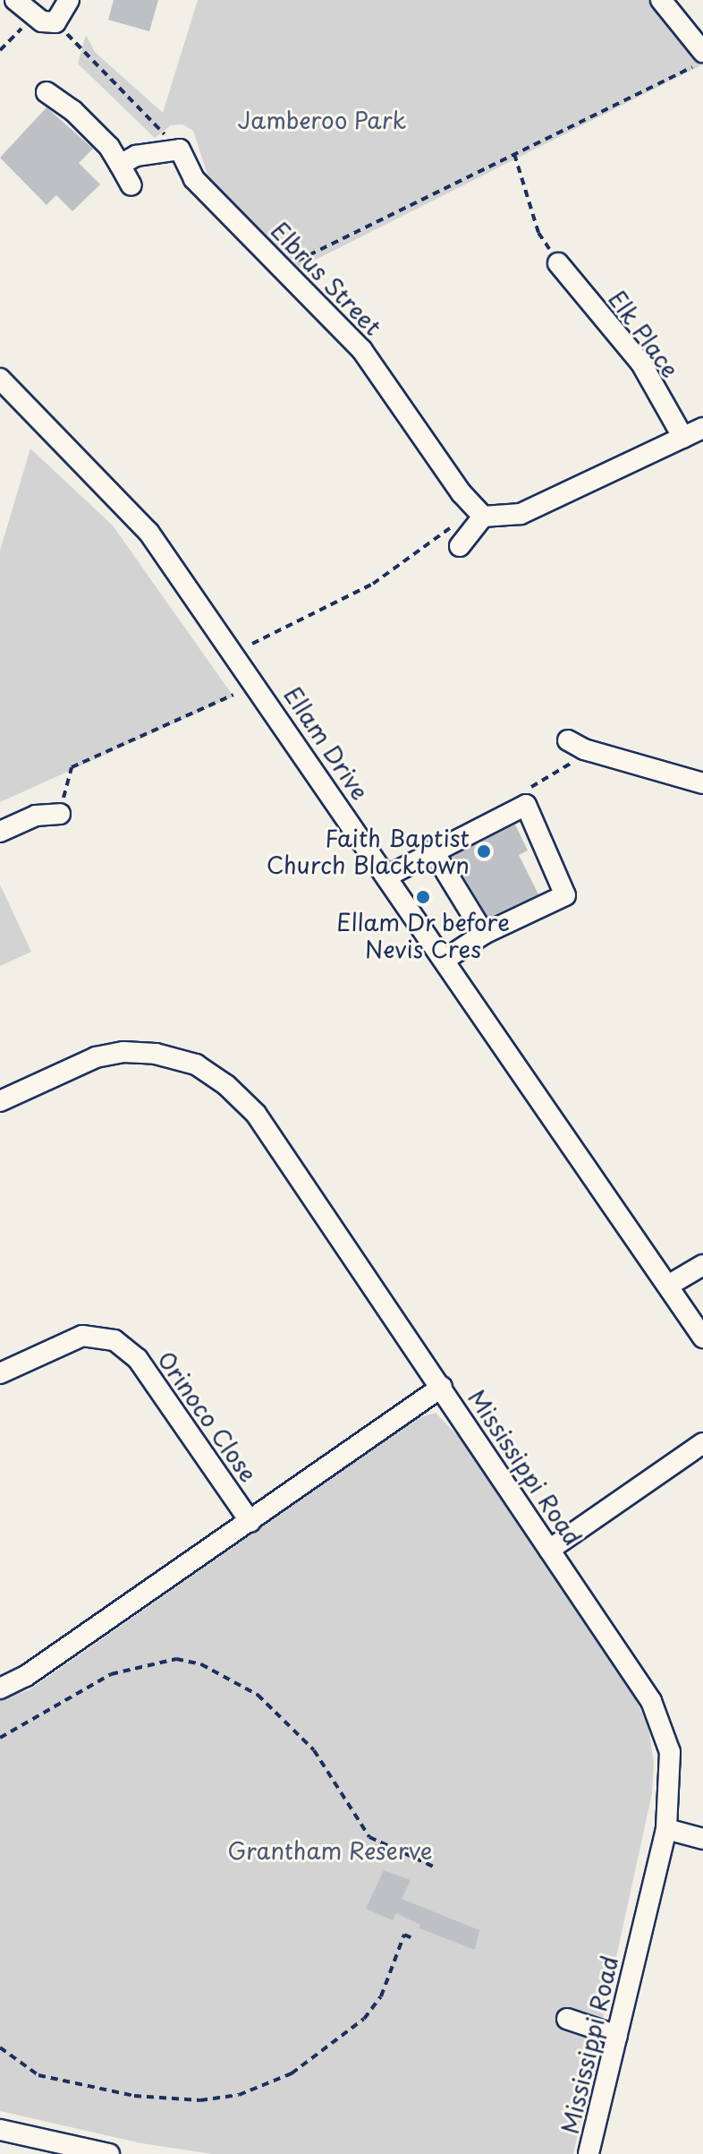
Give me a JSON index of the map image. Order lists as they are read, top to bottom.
{
  "streets": {
    "street": [
      "Elbrus Street",
      "Elk Place",
      "Ellam Drive",
      "Orinoco Close",
      "Mississippi Road"
    ]
  },
  "crossings": [
    ["Orinoco Close", "Mississippi Road"]
  ],
  "parks": ["Jamberoo Park", "Grantham Reserve"],
  "places": ["Faith Baptist Church Blacktown", "Ellam Dr before Nevis Cres"]
}
